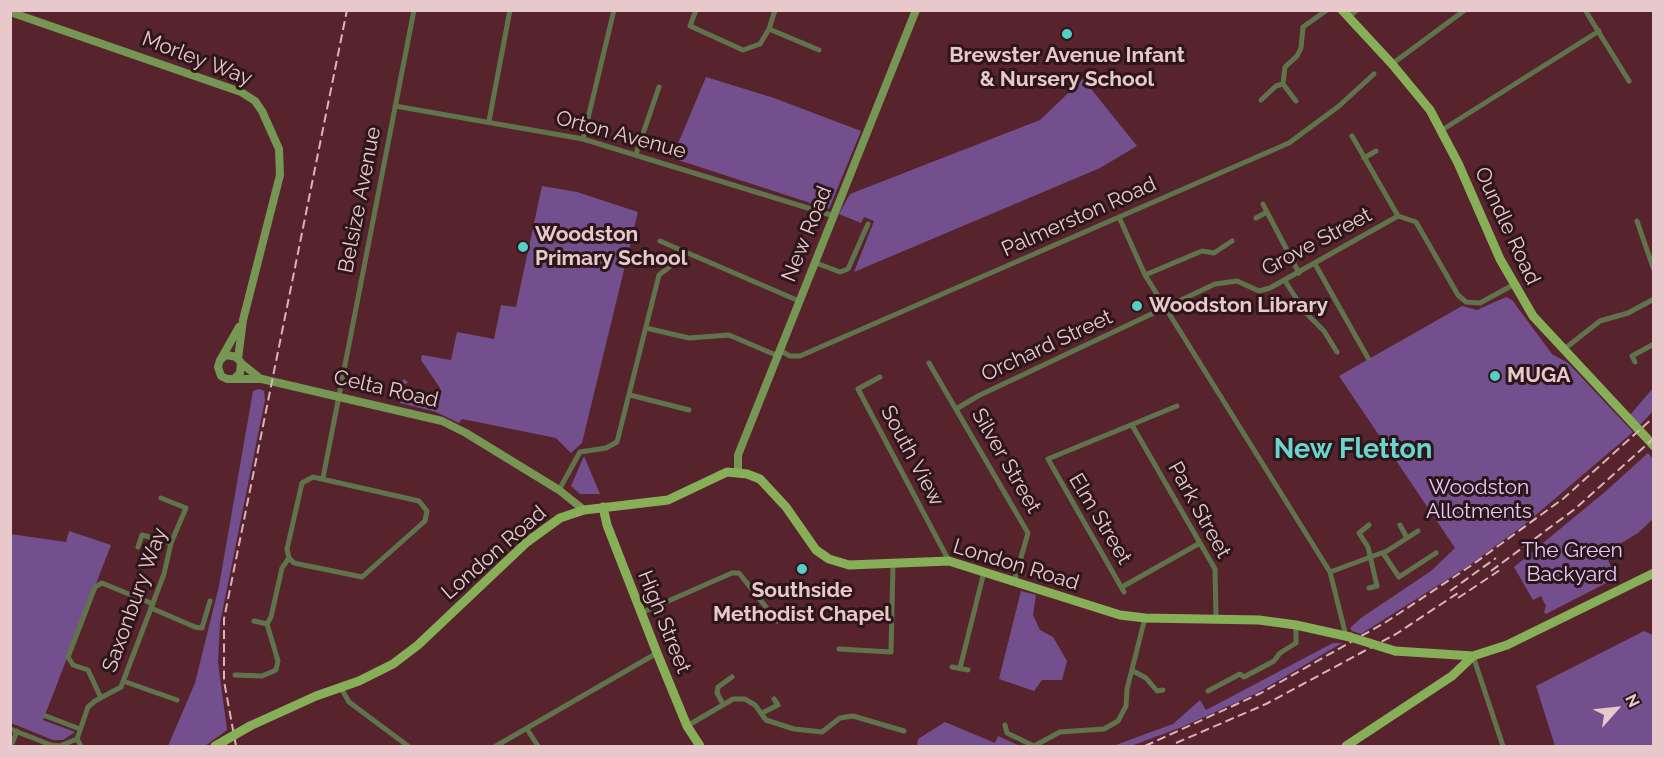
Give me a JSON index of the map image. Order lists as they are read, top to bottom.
{
  "streets": {
    "main road": ["Oundle Road", "London Road", "High Street"],
    "street": [
      "Morley Way",
      "Orton Avenue",
      "Belsize Avenue",
      "Palmerston Road",
      "New Road",
      "Grove Street",
      "Orchard Street",
      "Celta Road",
      "South View",
      "Silver Street",
      "Park Street",
      "Elm Street",
      "Saxonbury Way"
    ]
  },
  "crossings": [
    ["Morley Way", "Celta Road"],
    ["Orton Avenue", "Belsize Avenue"],
    ["Orton Avenue", "New Road"],
    ["Belsize Avenue", "Celta Road"],
    ["Palmerston Road", "New Road"],
    ["Oundle Road", "Grove Street"],
    ["New Road", "London Road"],
    ["Grove Street", "Orchard Street"],
    ["Orchard Street", "Silver Street"],
    ["Celta Road", "London Road"],
    ["South View", "London Road"],
    ["Silver Street", "London Road"],
    ["Park Street", "Elm Street"],
    ["Park Street", "London Road"],
    ["London Road", "High Street"]
  ],
  "districts": ["New Fletton"],
  "parks": ["Woodston Allotments", "The Green Backyard"],
  "places": [
    "Brewster Avenue Infant & Nursery School",
    "Woodston Primary School",
    "Woodston Library",
    "MUGA",
    "Southside Methodist Chapel"
  ],
  "north": "top right"
}
